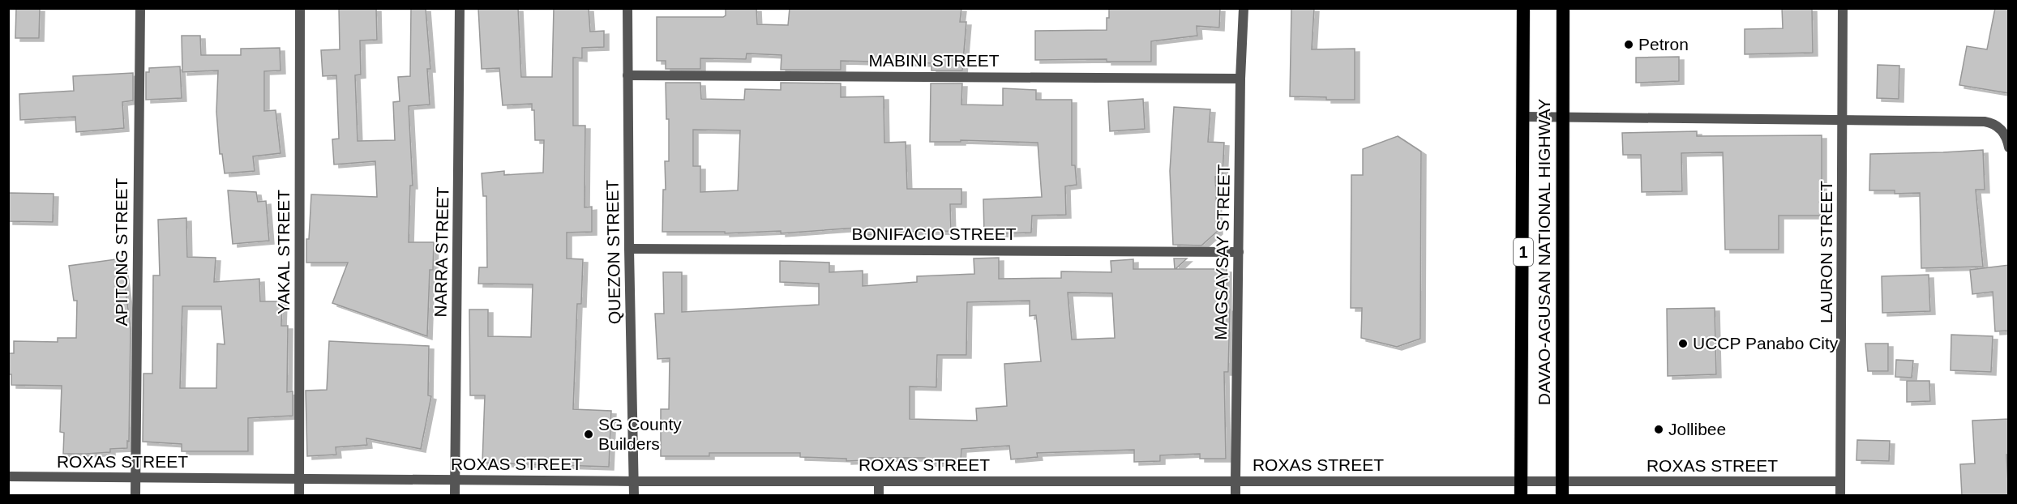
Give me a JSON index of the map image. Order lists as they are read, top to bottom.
{
  "streets": {
    "highway": ["1", "DAVAO-AGUSAN NATIONAL HIGHWAY"],
    "street": [
      "MABINI STREET",
      "BONIFACIO STREET",
      "APITONG STREET",
      "YAKAL STREET",
      "NARRA STREET",
      "QUEZON STREET",
      "MAGSAYSAY STREET",
      "LAURON STREET",
      "ROXAS STREET"
    ]
  },
  "crossings": [
    ["MABINI STREET", "QUEZON STREET"],
    ["MABINI STREET", "MAGSAYSAY STREET"],
    ["BONIFACIO STREET", "QUEZON STREET"],
    ["BONIFACIO STREET", "MAGSAYSAY STREET"],
    ["APITONG STREET", "ROXAS STREET"],
    ["YAKAL STREET", "ROXAS STREET"],
    ["NARRA STREET", "ROXAS STREET"],
    ["QUEZON STREET", "ROXAS STREET"],
    ["MAGSAYSAY STREET", "ROXAS STREET"],
    ["DAVAO-AGUSAN NATIONAL HIGHWAY", "ROXAS STREET"],
    ["LAURON STREET", "ROXAS STREET"]
  ],
  "places": [
    "Petron",
    "UCCP Panabo City",
    "Jollibee",
    "SG County Builders"
  ]
}
